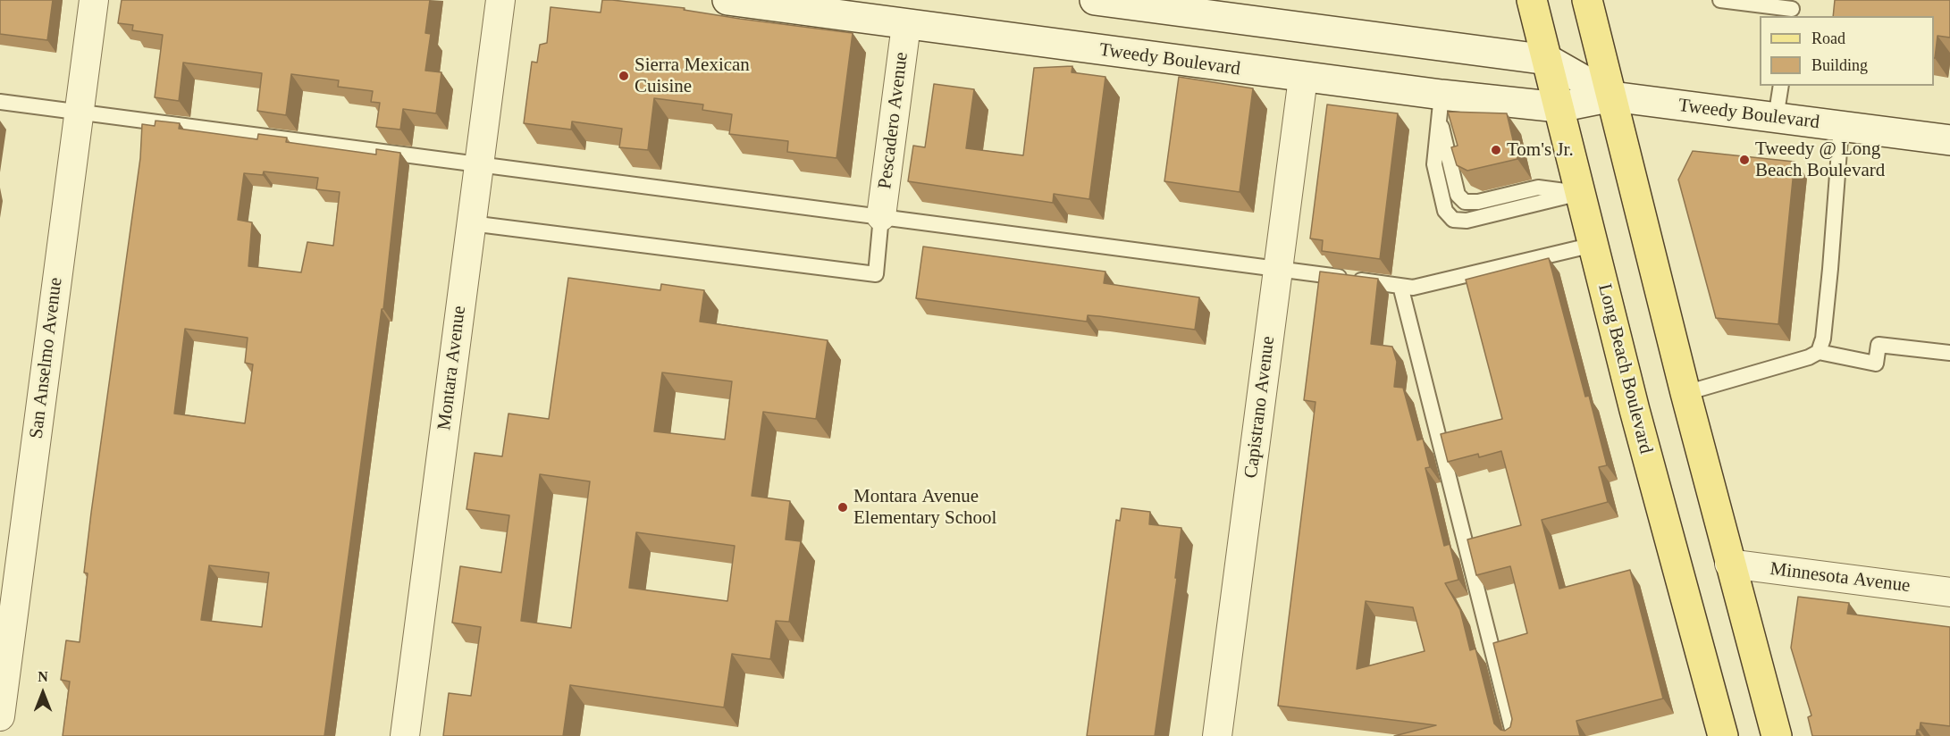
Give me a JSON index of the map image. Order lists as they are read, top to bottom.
{
  "streets": {
    "main road": ["Tweedy Boulevard", "Long Beach Boulevard"],
    "street": [
      "Pescadero Avenue",
      "San Anselmo Avenue",
      "Montara Avenue",
      "Capistrano Avenue",
      "Minnesota Avenue"
    ]
  },
  "crossings": [
    ["Tweedy Boulevard", "Pescadero Avenue"],
    ["Tweedy Boulevard", "Long Beach Boulevard"],
    ["Tweedy Boulevard", "Capistrano Avenue"]
  ],
  "places": [
    "Sierra Mexican Cuisine",
    "Tom's Jr.",
    "Tweedy @ Long Beach Boulevard",
    "Montara Avenue Elementary School"
  ],
  "legend": ["Road", "Building"],
  "north": "top"
}
